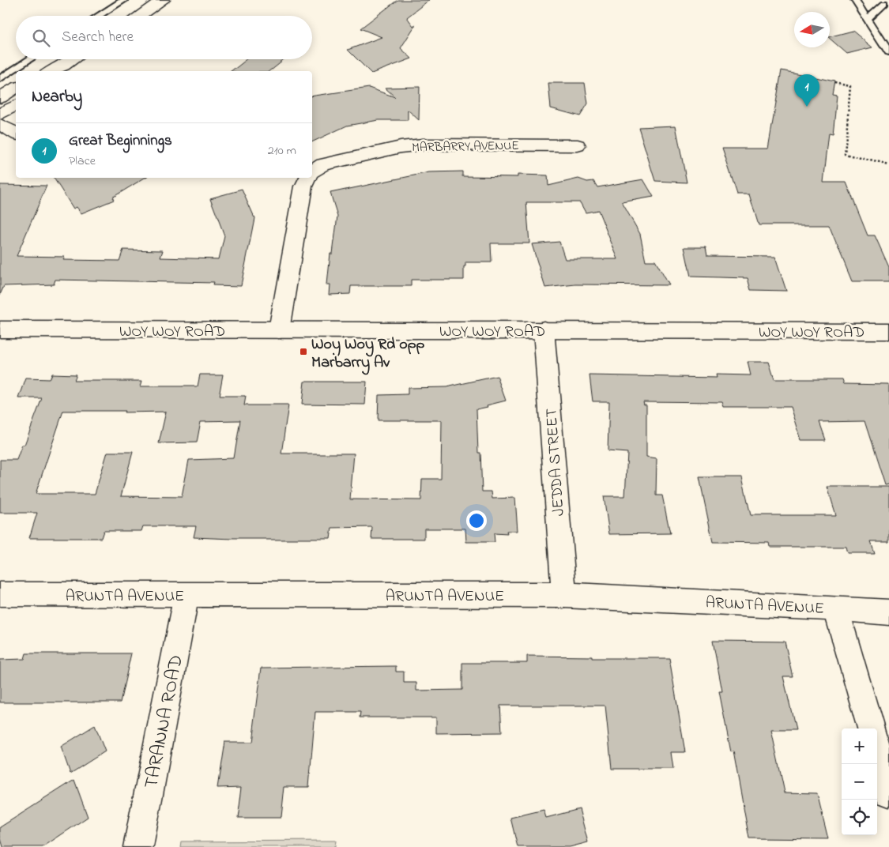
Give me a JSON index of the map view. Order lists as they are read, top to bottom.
{
  "streets": {
    "main road": [
      "MARBARRY AVENUE",
      "WOY WOY ROAD",
      "JEDDA STREET",
      "ARUNTA AVENUE",
      "TARANNA ROAD"
    ]
  },
  "crossings": [
    ["MARBARRY AVENUE", "WOY WOY ROAD"],
    ["WOY WOY ROAD", "JEDDA STREET"],
    ["JEDDA STREET", "ARUNTA AVENUE"],
    ["ARUNTA AVENUE", "TARANNA ROAD"]
  ],
  "places": {
    "transit": ["Woy Woy Rd opp Marbarry Av"]
  },
  "north": "left",
  "page": {
    "search": "Search here",
    "heading": "Nearby",
    "pins": "1",
    "list": [
      {
        "mark": "1",
        "name": "Great Beginnings",
        "note": "Place",
        "value": "210 m"
      }
    ],
    "map_buttons": ["+", "−"]
  }
}
